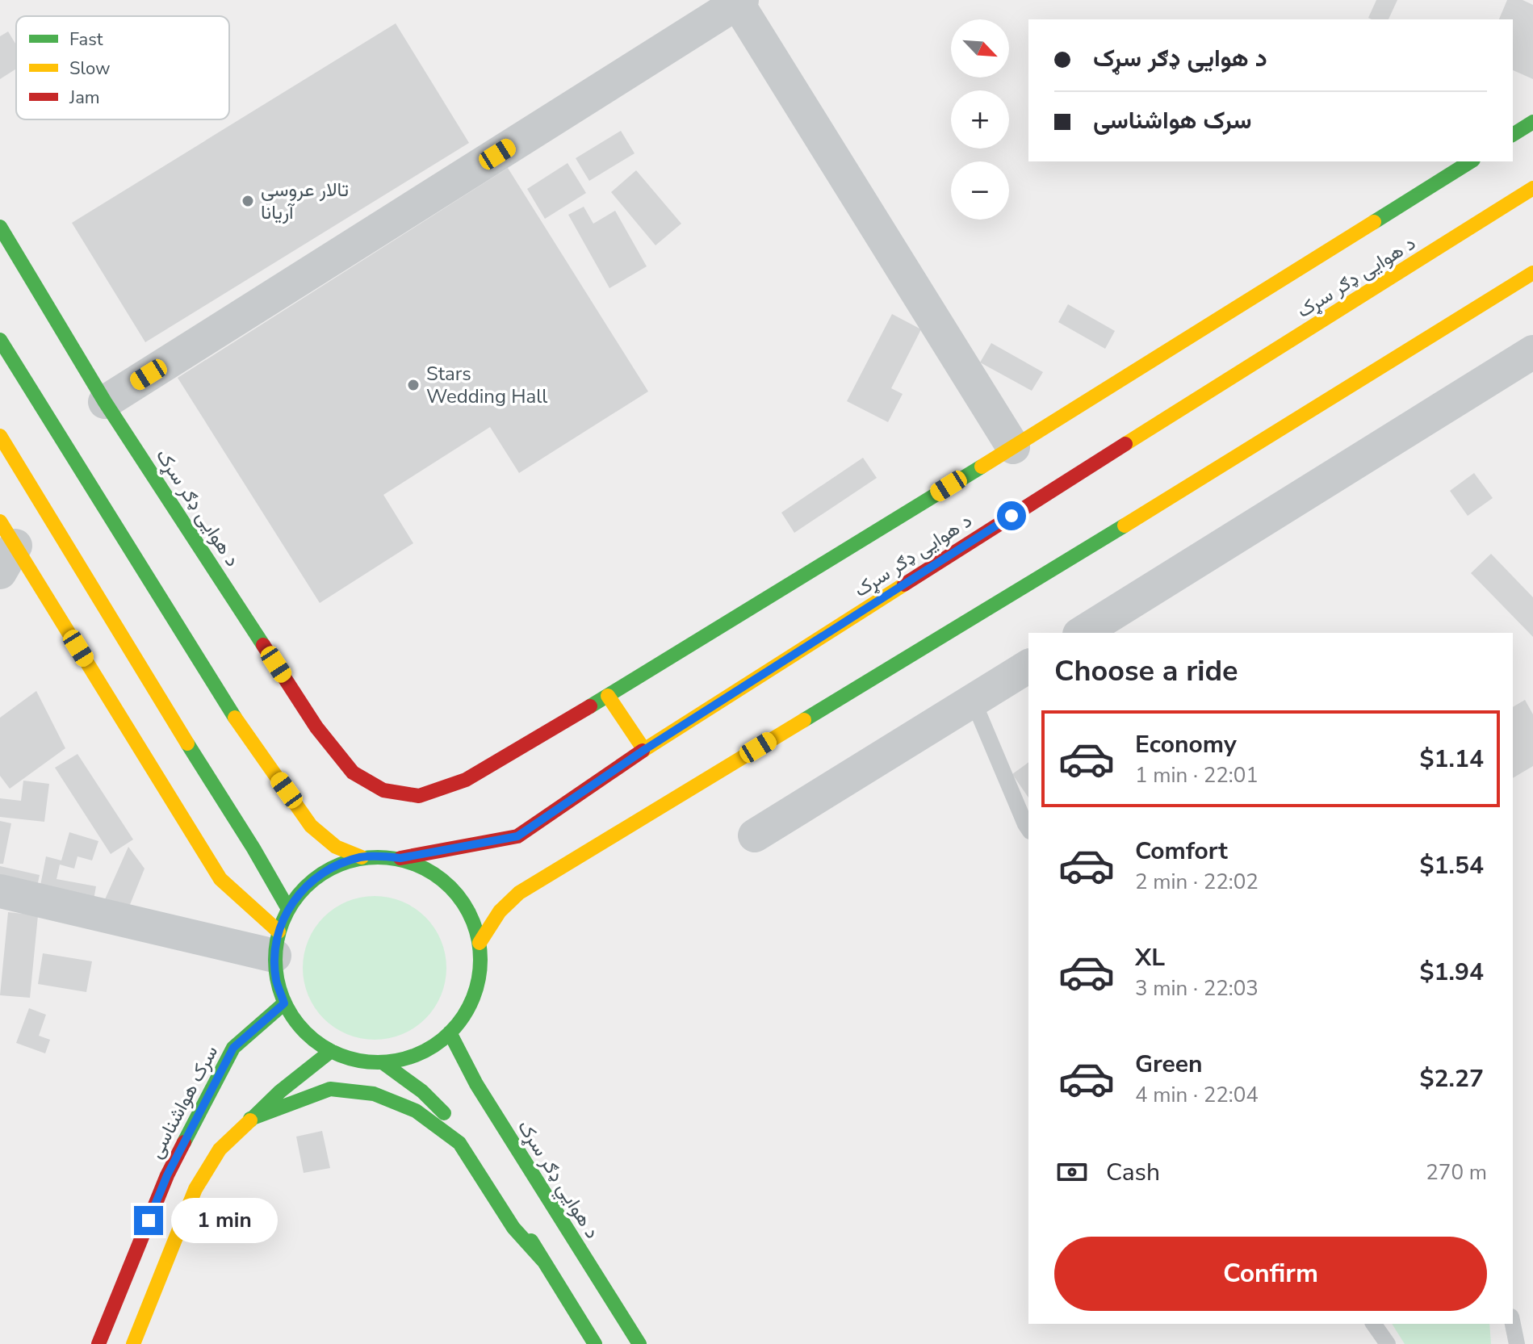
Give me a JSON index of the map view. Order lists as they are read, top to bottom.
{
  "streets": {
    "main road": ["د هوایی ډګر سړک", "سرک هواشناسی", "د هوايي ډګر سړک"]
  },
  "crossings": [
    ["د هوایی ډګر سړک", "سرک هواشناسی"],
    ["د هوایی ډګر سړک", "د هوايي ډګر سړک"],
    ["سرک هواشناسی", "د هوايي ډګر سړک"]
  ],
  "places": ["تالار عروسی آریانا", "Stars Wedding Hall"],
  "legend": ["Fast", "Slow", "Jam"],
  "north": "bottom right",
  "page": {
    "map_buttons": ["+", "−"],
    "banner": ["د هوایی ډګر سړک", "سرک هواشناسی"],
    "heading": "Choose a ride",
    "list": [
      {
        "name": "Economy",
        "note": "1 min · 22:01",
        "value": "$1.14"
      },
      {
        "name": "Comfort",
        "note": "2 min · 22:02",
        "value": "$1.54"
      },
      {
        "name": "XL",
        "note": "3 min · 22:03",
        "value": "$1.94"
      },
      {
        "name": "Green",
        "note": "4 min · 22:04",
        "value": "$2.27"
      }
    ],
    "pay": ["Cash", "270 m"],
    "bubble": "1 min",
    "buttons": "Confirm"
  }
}
